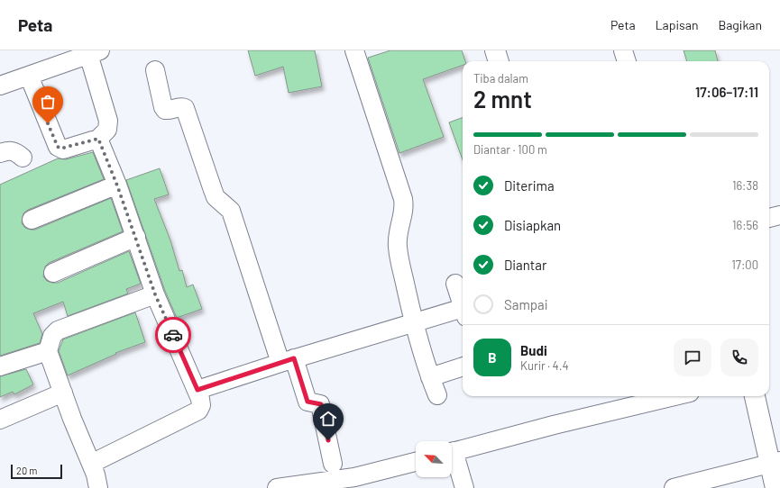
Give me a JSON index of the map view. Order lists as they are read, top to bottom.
{
  "scale_bar": "20 m",
  "north": "top left",
  "page": {
    "header": "Peta",
    "nav": ["Peta", "Lapisan", "Bagikan"],
    "heading": ["2 mnt", "Tiba dalam", "17:06–17:11"],
    "panel": ["Budi", "Kurir · 4.4"],
    "bar": "Diantar · 100 m",
    "list": [
      ["Diterima", "16:38"],
      ["Disiapkan", "16:56"],
      ["Diantar", "17:00"],
      "Sampai"
    ],
    "round": "B",
    "scale": "20 m"
  }
}
